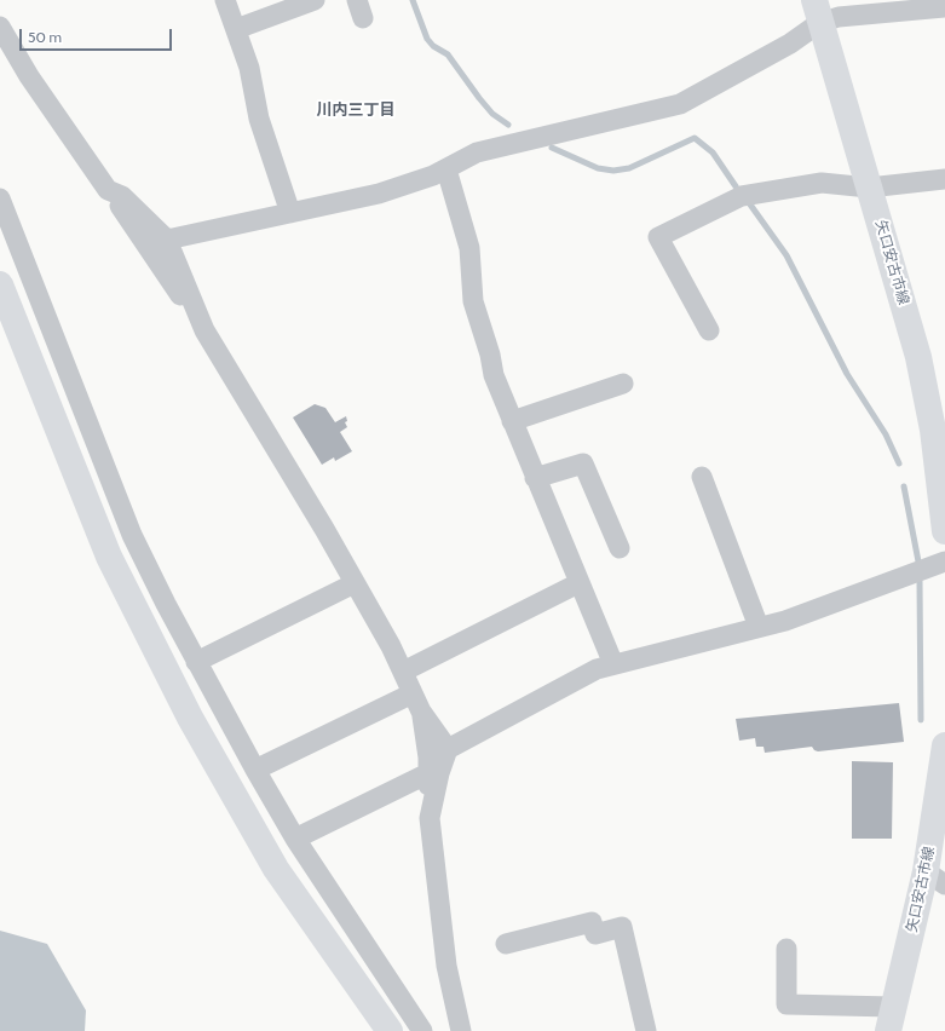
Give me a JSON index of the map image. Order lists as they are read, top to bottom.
{
  "streets": {
    "street": ["矢口安古市線"]
  },
  "districts": ["川内三丁目"],
  "scale_bar": "50 m"
}
